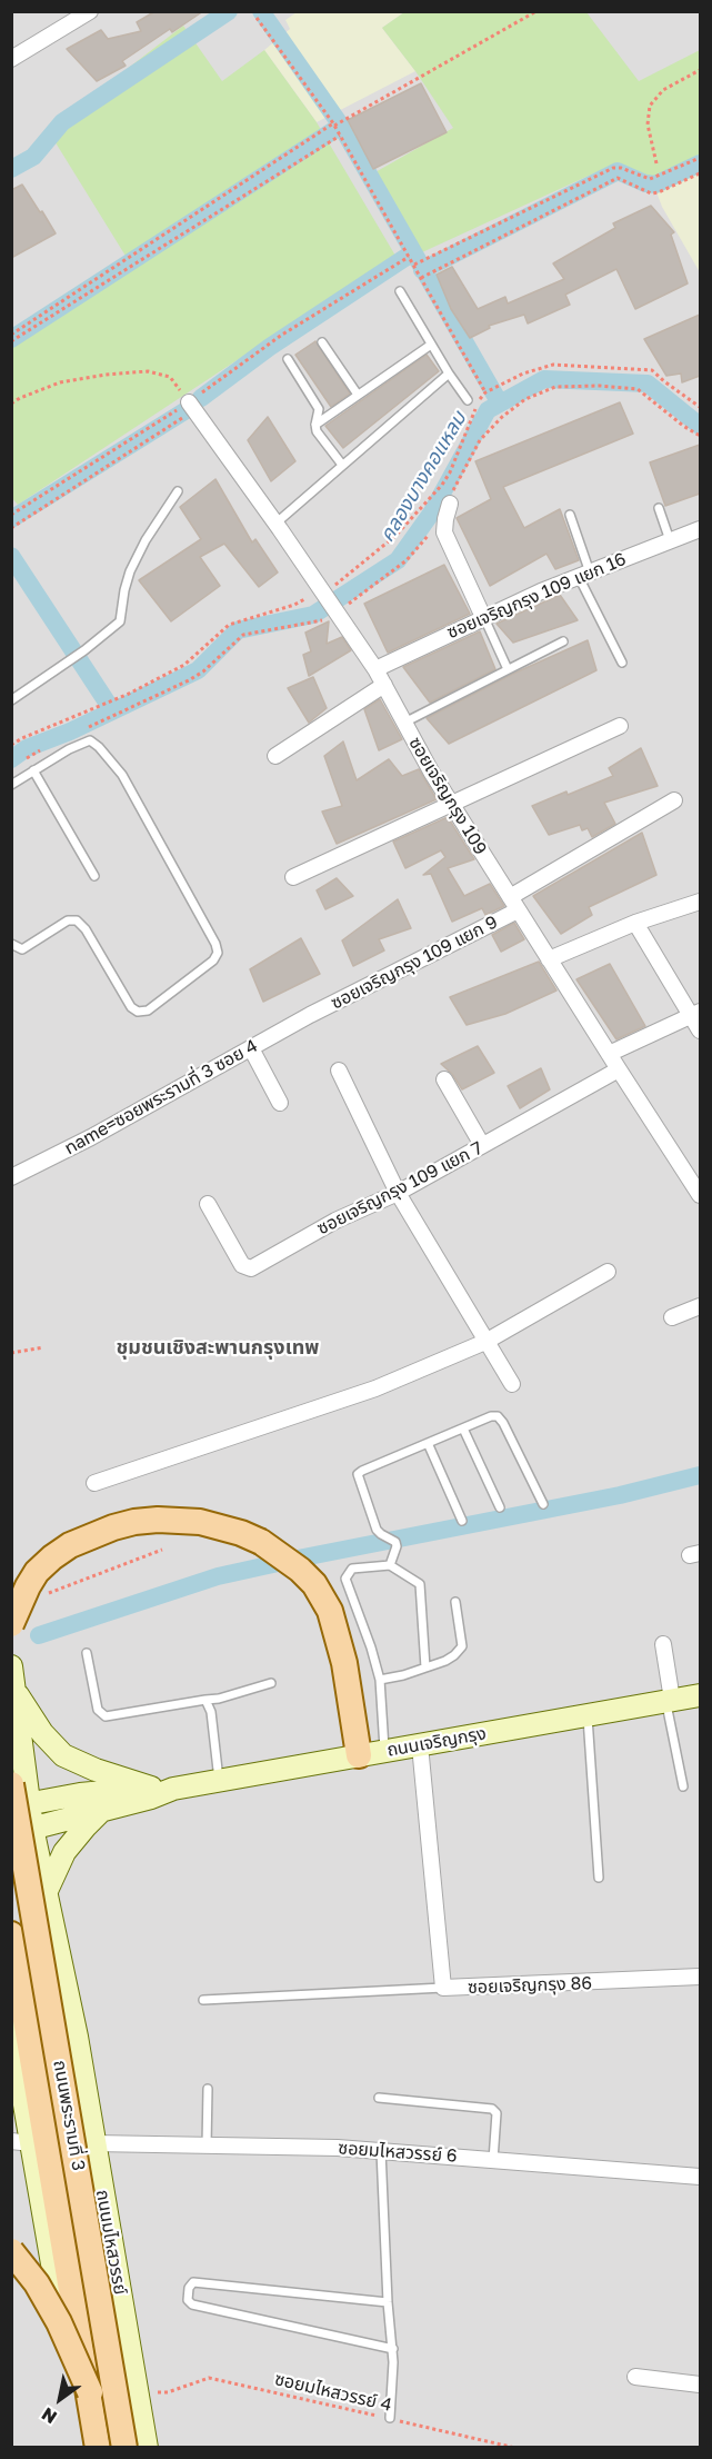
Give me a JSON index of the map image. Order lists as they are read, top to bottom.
{
  "streets": {
    "main road": ["ถนนเจริญกรุง", "ถนนพระรามที่ 3", "ถนนมไหสวรรย์"],
    "street": [
      "ซอยเจริญกรุง 109 แยก 16",
      "ซอยเจริญกรุง 109",
      "ซอยเจริญกรุง 109 แยก 9",
      "name=ซอยพระรามที่ 3 ซอย 4",
      "ซอยเจริญกรุง 109 แยก 7",
      "ซอยเจริญกรุง 86",
      "ซอยมไหสวรรย์ 6"
    ],
    "path": ["ซอยมไหสวรรย์ 4"]
  },
  "crossings": [
    ["ซอยเจริญกรุง 109 แยก 16", "ซอยเจริญกรุง 109"],
    ["ซอยเจริญกรุง 109", "ซอยเจริญกรุง 109 แยก 9"],
    ["ซอยเจริญกรุง 109", "ซอยเจริญกรุง 109 แยก 7"],
    ["ซอยเจริญกรุง 109 แยก 9", "name=ซอยพระรามที่ 3 ซอย 4"],
    ["ถนนเจริญกรุง", "ซอยเจริญกรุง 86"],
    ["ถนนเจริญกรุง", "ถนนพระรามที่ 3"],
    ["ถนนเจริญกรุง", "ถนนมไหสวรรย์"],
    ["ถนนพระรามที่ 3", "ถนนมไหสวรรย์"],
    ["ซอยมไหสวรรย์ 6", "ถนนมไหสวรรย์"]
  ],
  "districts": ["ชุมชนเชิงสะพานกรุงเทพ"],
  "water": ["คลองบางคอแหลม"],
  "north": "bottom left"
}
